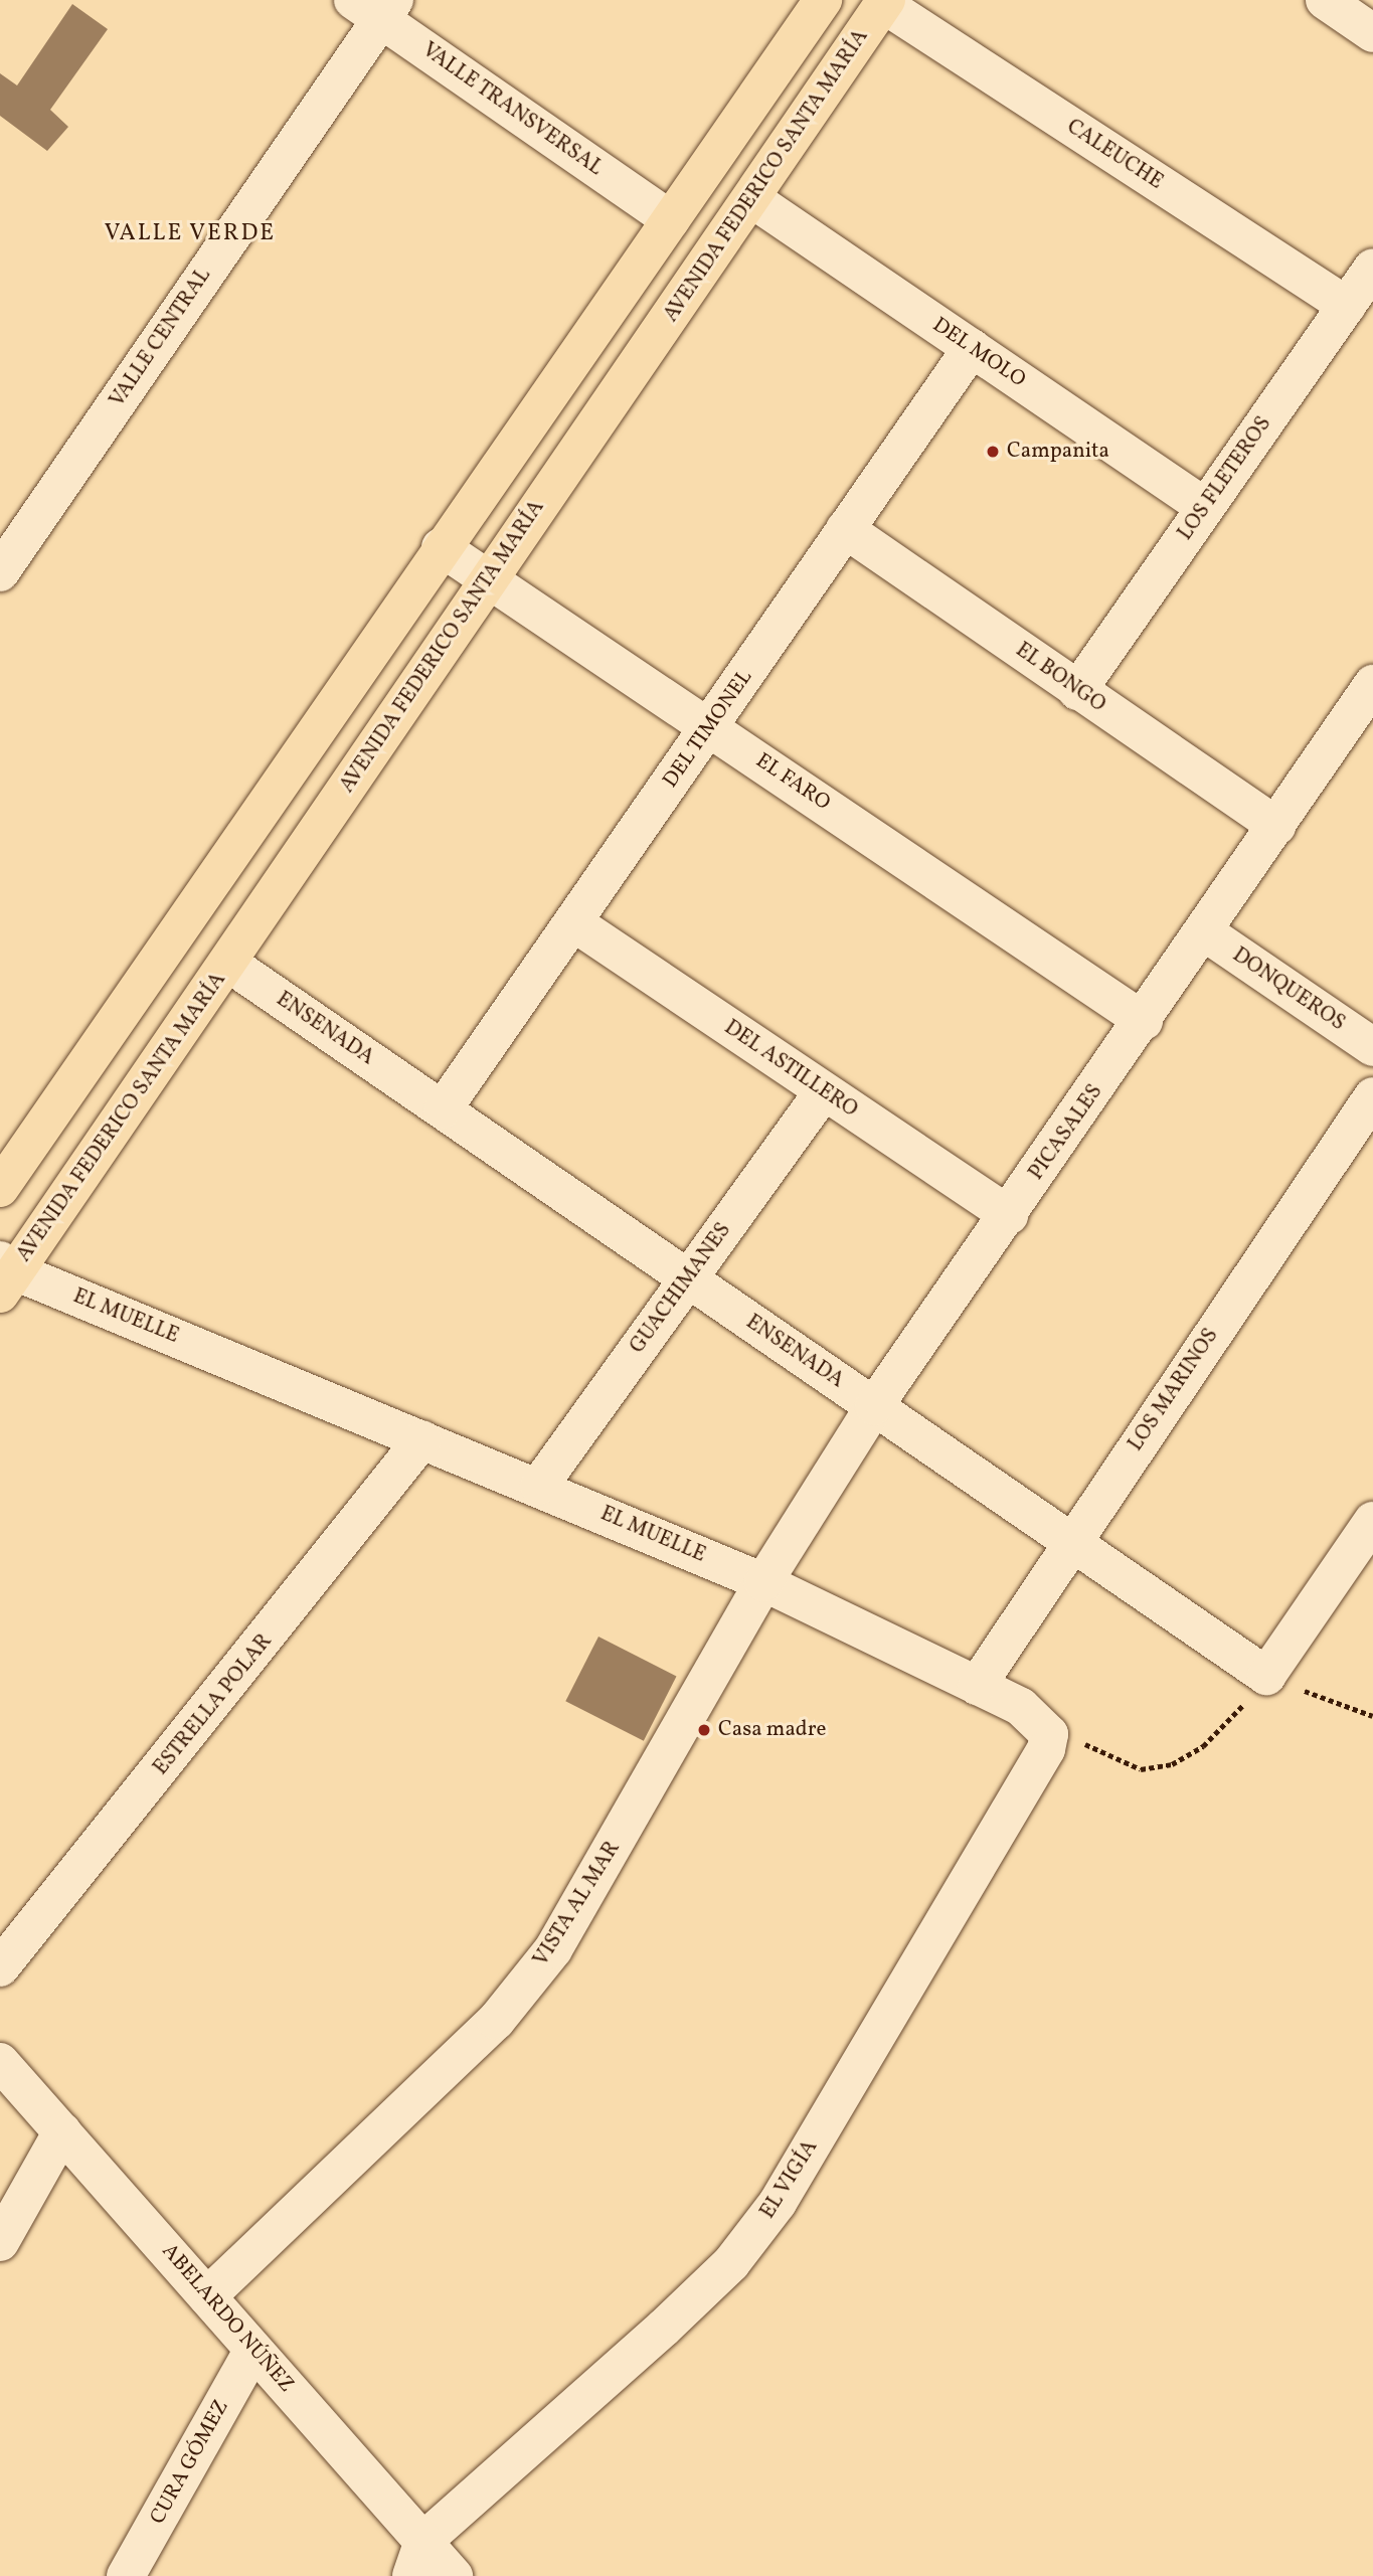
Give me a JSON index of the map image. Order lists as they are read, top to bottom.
{
  "streets": {
    "main road": ["AVENIDA FEDERICO SANTA MARÍA"],
    "street": [
      "VALLE TRANSVERSAL",
      "CALEUCHE",
      "VALLE CENTRAL",
      "DEL MOLO",
      "LOS FLETEROS",
      "EL BONGO",
      "DEL TIMONEL",
      "EL FARO",
      "DONQUEROS",
      "ENSENADA",
      "DEL ASTILLERO",
      "PICASALES",
      "GUACHIMANES",
      "EL MUELLE",
      "LOS MARINOS",
      "ESTRELLA POLAR",
      "VISTA AL MAR",
      "EL VIGÍA",
      "ABELARDO NÚÑEZ",
      "CURA GÓMEZ"
    ]
  },
  "crossings": [
    ["VALLE TRANSVERSAL", "VALLE CENTRAL"],
    ["CALEUCHE", "AVENIDA FEDERICO SANTA MARÍA"],
    ["CALEUCHE", "LOS FLETEROS"],
    ["AVENIDA FEDERICO SANTA MARÍA", "DEL MOLO"],
    ["AVENIDA FEDERICO SANTA MARÍA", "EL FARO"],
    ["AVENIDA FEDERICO SANTA MARÍA", "ENSENADA"],
    ["AVENIDA FEDERICO SANTA MARÍA", "EL MUELLE"],
    ["DEL MOLO", "LOS FLETEROS"],
    ["DEL MOLO", "DEL TIMONEL"],
    ["LOS FLETEROS", "EL BONGO"],
    ["EL BONGO", "DEL TIMONEL"],
    ["EL BONGO", "PICASALES"],
    ["DEL TIMONEL", "EL FARO"],
    ["DEL TIMONEL", "ENSENADA"],
    ["DEL TIMONEL", "DEL ASTILLERO"],
    ["EL FARO", "PICASALES"],
    ["DONQUEROS", "PICASALES"],
    ["ENSENADA", "PICASALES"],
    ["ENSENADA", "GUACHIMANES"],
    ["ENSENADA", "LOS MARINOS"],
    ["DEL ASTILLERO", "PICASALES"],
    ["DEL ASTILLERO", "GUACHIMANES"],
    ["PICASALES", "EL MUELLE"],
    ["PICASALES", "VISTA AL MAR"],
    ["GUACHIMANES", "EL MUELLE"],
    ["EL MUELLE", "LOS MARINOS"],
    ["EL MUELLE", "ESTRELLA POLAR"],
    ["EL MUELLE", "VISTA AL MAR"],
    ["EL MUELLE", "EL VIGÍA"],
    ["VISTA AL MAR", "ABELARDO NÚÑEZ"],
    ["EL VIGÍA", "ABELARDO NÚÑEZ"],
    ["ABELARDO NÚÑEZ", "CURA GÓMEZ"]
  ],
  "districts": ["VALLE VERDE"],
  "places": ["Campanita", "Casa madre"]
}
